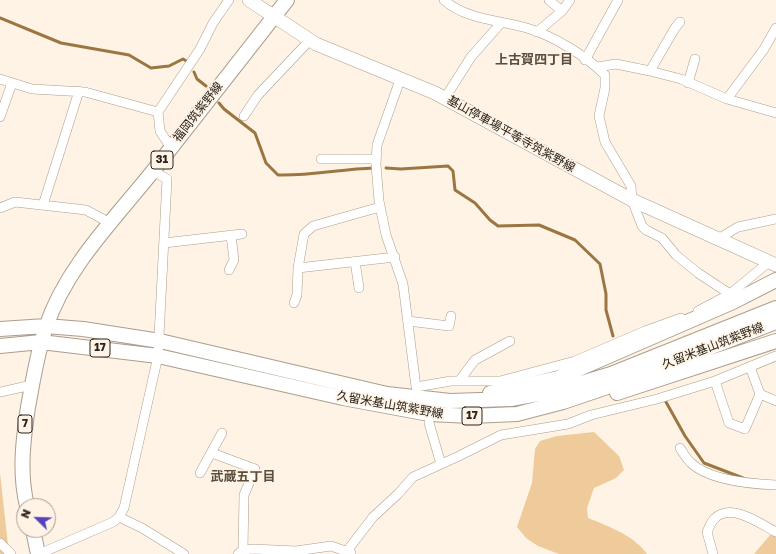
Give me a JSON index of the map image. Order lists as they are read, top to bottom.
{
  "streets": {
    "main road": [
      "福岡筑紫野線",
      "基山停車場平等寺筑紫野線",
      "31",
      "久留米基山筑紫野線",
      "17",
      "7"
    ]
  },
  "crossings": [
    ["福岡筑紫野線", "基山停車場平等寺筑紫野線"],
    ["福岡筑紫野線", "久留米基山筑紫野線"],
    ["福岡筑紫野線", "7"],
    ["久留米基山筑紫野線", "7"]
  ],
  "districts": ["上古賀四丁目", "武蔵五丁目"],
  "north": "top left"
}
